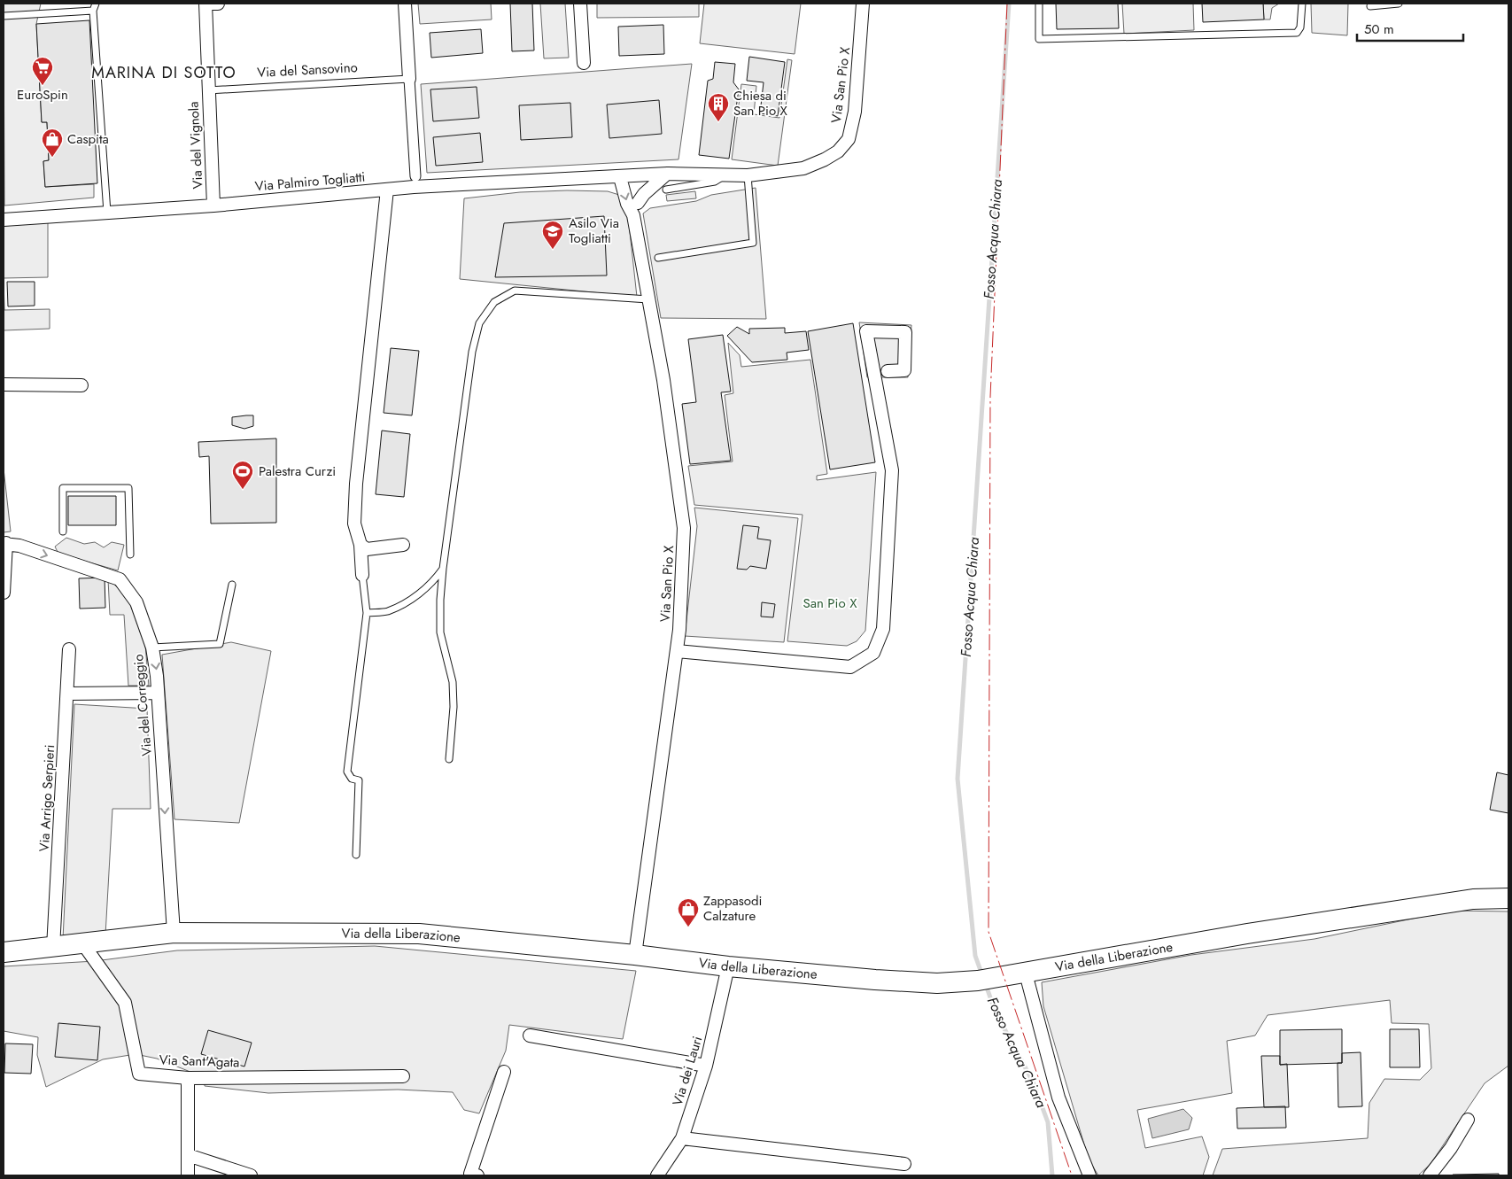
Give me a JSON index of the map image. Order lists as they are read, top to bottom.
{
  "streets": {
    "main road": ["Via della Liberazione"],
    "street": [
      "Via San Pio X",
      "Via del Vignola",
      "Via Palmiro Togliatti",
      "Via del Correggio",
      "Via Arrigo Serpieri",
      "Via Sant'Agata",
      "Via dei Lauri"
    ],
    "lane": ["Via del Sansovino"]
  },
  "crossings": [
    ["Via del Sansovino", "Via del Vignola"],
    ["Via San Pio X", "Via Palmiro Togliatti"],
    ["Via San Pio X", "Via della Liberazione"],
    ["Via del Vignola", "Via Palmiro Togliatti"],
    ["Via del Correggio", "Via della Liberazione"],
    ["Via Arrigo Serpieri", "Via della Liberazione"],
    ["Via della Liberazione", "Via Sant'Agata"],
    ["Via della Liberazione", "Via dei Lauri"]
  ],
  "one_way": ["Via del Correggio"],
  "districts": ["MARINA DI SOTTO"],
  "water": ["Fosso Acqua Chiara"],
  "parks": ["San Pio X"],
  "places": {
    "supermarket": ["EuroSpin"],
    "building": ["Chiesa di San Pio X"],
    "shop": ["Caspita", "Zappasodi Calzature"],
    "school or university": ["Asilo Via Togliatti"],
    "sports": ["Palestra Curzi"]
  },
  "scale_bar": "50 m"
}
